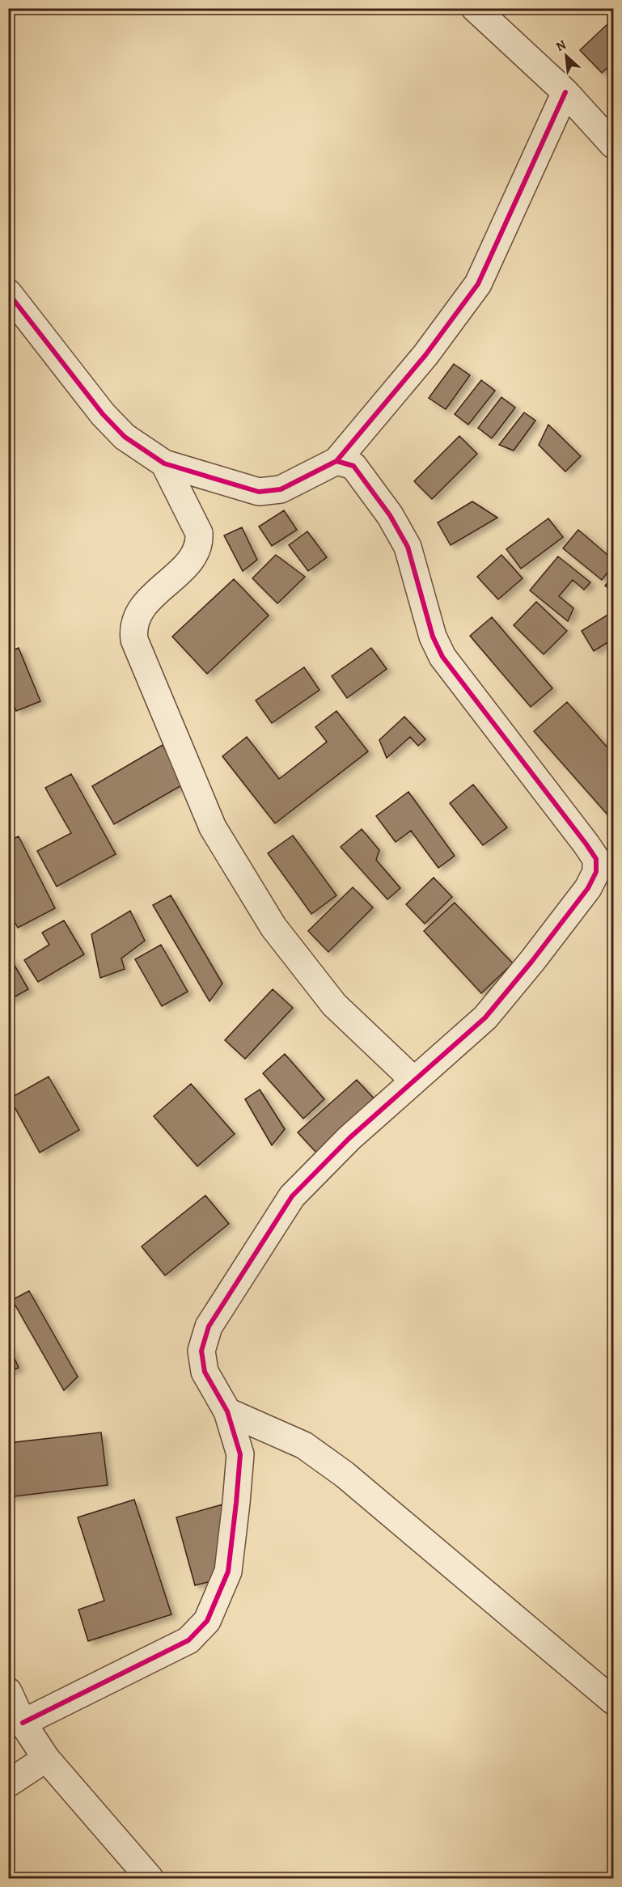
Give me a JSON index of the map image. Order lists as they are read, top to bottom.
{
  "north": "top left"
}
